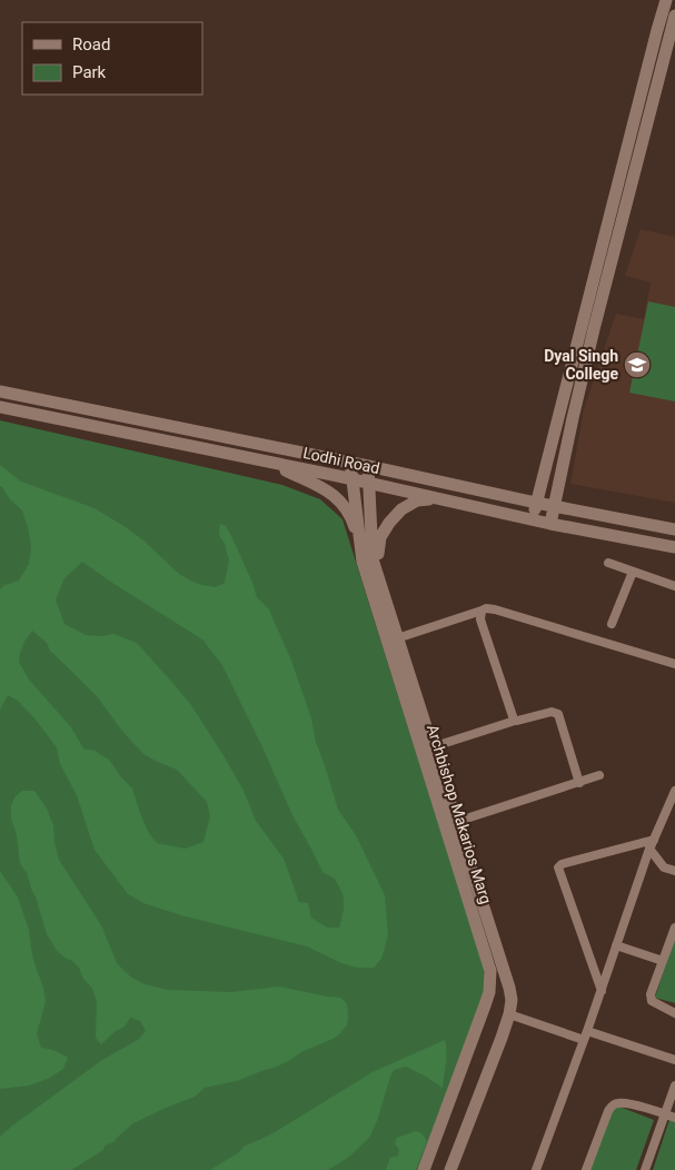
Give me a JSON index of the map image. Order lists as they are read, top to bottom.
{
  "streets": {
    "street": ["Lodhi Road", "Archbishop Makarios Marg"]
  },
  "crossings": [
    ["Lodhi Road", "Archbishop Makarios Marg"]
  ],
  "places": {
    "school or university": ["Dyal Singh College"]
  },
  "legend": ["Road", "Park"]
}
